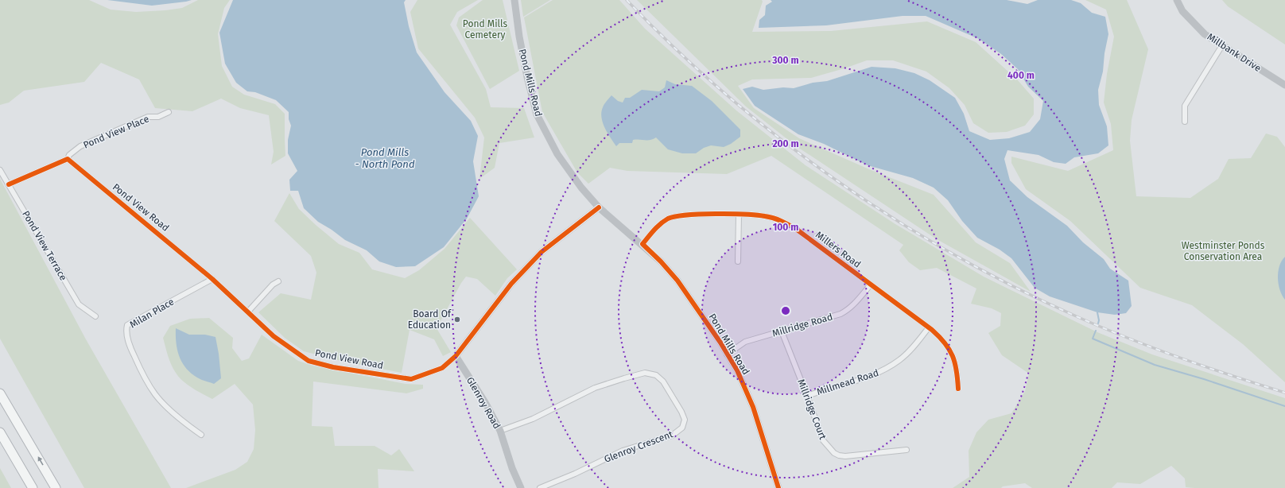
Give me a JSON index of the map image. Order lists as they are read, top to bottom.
{
  "streets": {
    "main road": [
      "Millbank Drive",
      "Pond Mills Road",
      "Pond View Road",
      "Glenroy Road"
    ],
    "street": [
      "Pond View Place",
      "Pond View Terrace",
      "Millers Road",
      "Milan Place",
      "Millridge Road",
      "Millmead Road",
      "Millridge Court",
      "Glenroy Crescent"
    ]
  },
  "crossings": [
    ["Pond Mills Road", "Pond View Road"],
    ["Pond Mills Road", "Millers Road"],
    ["Pond Mills Road", "Millridge Road"],
    ["Pond View Place", "Pond View Road"],
    ["Pond View Road", "Milan Place"],
    ["Pond View Road", "Glenroy Road"],
    ["Millers Road", "Millridge Road"],
    ["Millers Road", "Millmead Road"],
    ["Millridge Road", "Millridge Court"],
    ["Millmead Road", "Millridge Court"],
    ["Glenroy Road", "Glenroy Crescent"]
  ],
  "water": ["Pond Mills - North Pond"],
  "parks": ["Pond Mills Cemetery", "Westminster Ponds Conservation Area"],
  "places": ["Board Of Education"],
  "rings": [
    "300 m",
    "400 m",
    "200 m",
    "100 m"
  ]
}
